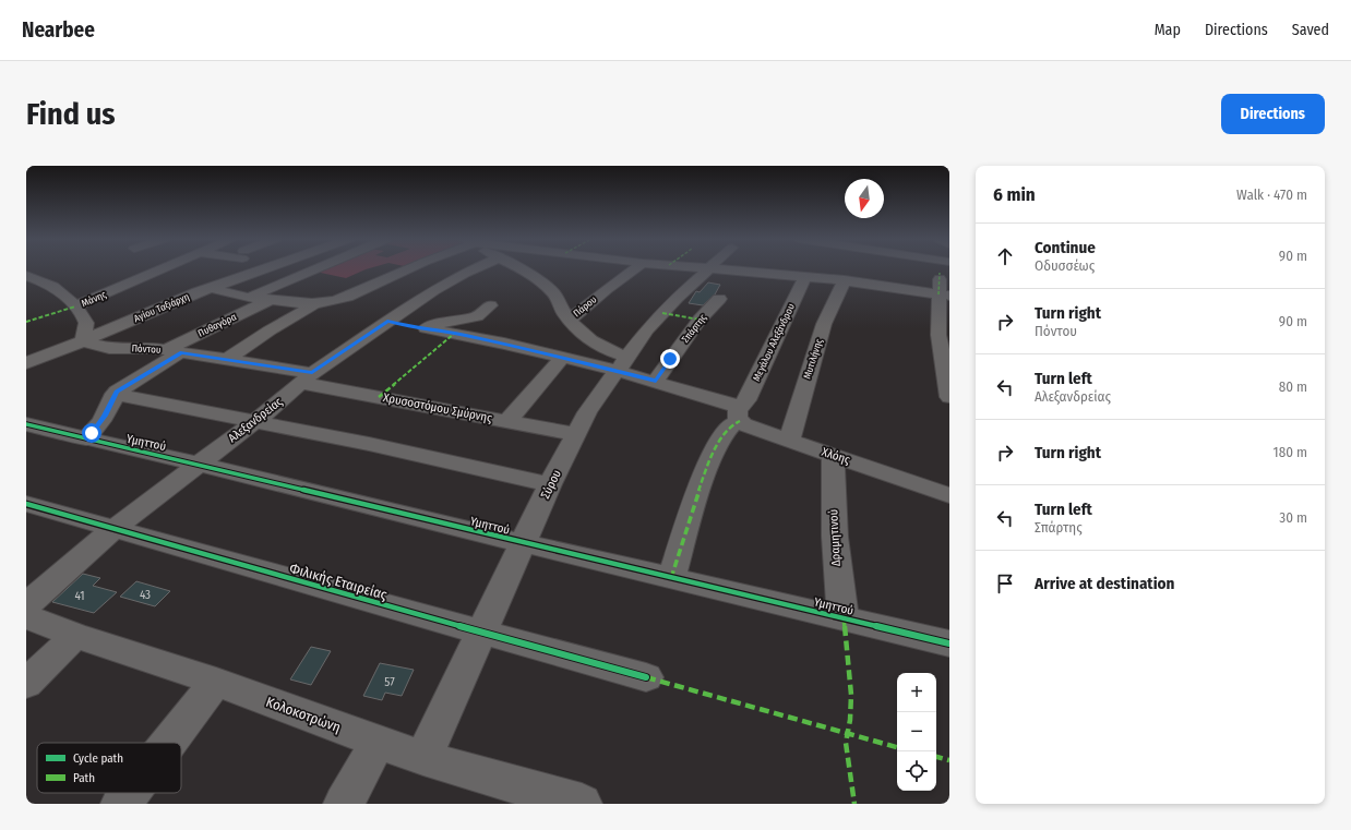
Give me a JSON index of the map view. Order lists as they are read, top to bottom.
{
  "streets": {
    "street": [
      "Μάνης",
      "Πάρου",
      "Αγίου Ταξιάρχη",
      "Πυθαγόρα",
      "Σπάρτης",
      "Μεγάλου Αλεξάνδρου",
      "Πόντου",
      "Μυτιλήνης",
      "Χρυσοστόμου Σμύρνης",
      "Αλεξανδρείας",
      "Υμηττού",
      "Χλόης",
      "Σύρου",
      "Δραμητινού",
      "Φιλικής Εταιρείας",
      "Κολοκοτρώνη"
    ]
  },
  "crossings": [
    ["Αγίου Ταξιάρχη", "Πόντου"],
    ["Πυθαγόρα", "Πόντου"],
    ["Σπάρτης", "Χλόης"],
    ["Μεγάλου Αλεξάνδρου", "Υμηττού"],
    ["Μεγάλου Αλεξάνδρου", "Χλόης"],
    ["Πόντου", "Χρυσοστόμου Σμύρνης"],
    ["Πόντου", "Αλεξανδρείας"],
    ["Μυτιλήνης", "Χλόης"],
    ["Χρυσοστόμου Σμύρνης", "Αλεξανδρείας"],
    ["Χρυσοστόμου Σμύρνης", "Σύρου"],
    ["Αλεξανδρείας", "Υμηττού"],
    ["Αλεξανδρείας", "Φιλικής Εταιρείας"],
    ["Υμηττού", "Σύρου"],
    ["Υμηττού", "Δραμητινού"],
    ["Χλόης", "Σύρου"],
    ["Χλόης", "Δραμητινού"],
    ["Σύρου", "Φιλικής Εταιρείας"],
    ["Σύρου", "Κολοκοτρώνη"]
  ],
  "house_numbers": ["43", "41", "57"],
  "legend": ["Cycle path", "Path"],
  "north": "bottom",
  "page": {
    "header": "Nearbee",
    "nav": ["Map", "Directions", "Saved"],
    "buttons": "Directions",
    "title": "Find us",
    "heading": ["6 min", "Walk · 470 m"],
    "list": [
      ["Continue", "Οδυσσέως", "90 m"],
      ["Turn right", "Πόντου", "90 m"],
      ["Turn left", "Αλεξανδρείας", "80 m"],
      ["Turn right", "180 m"],
      ["Turn left", "Σπάρτης", "30 m"],
      "Arrive at destination"
    ],
    "map_buttons": ["+", "−"]
  }
}
